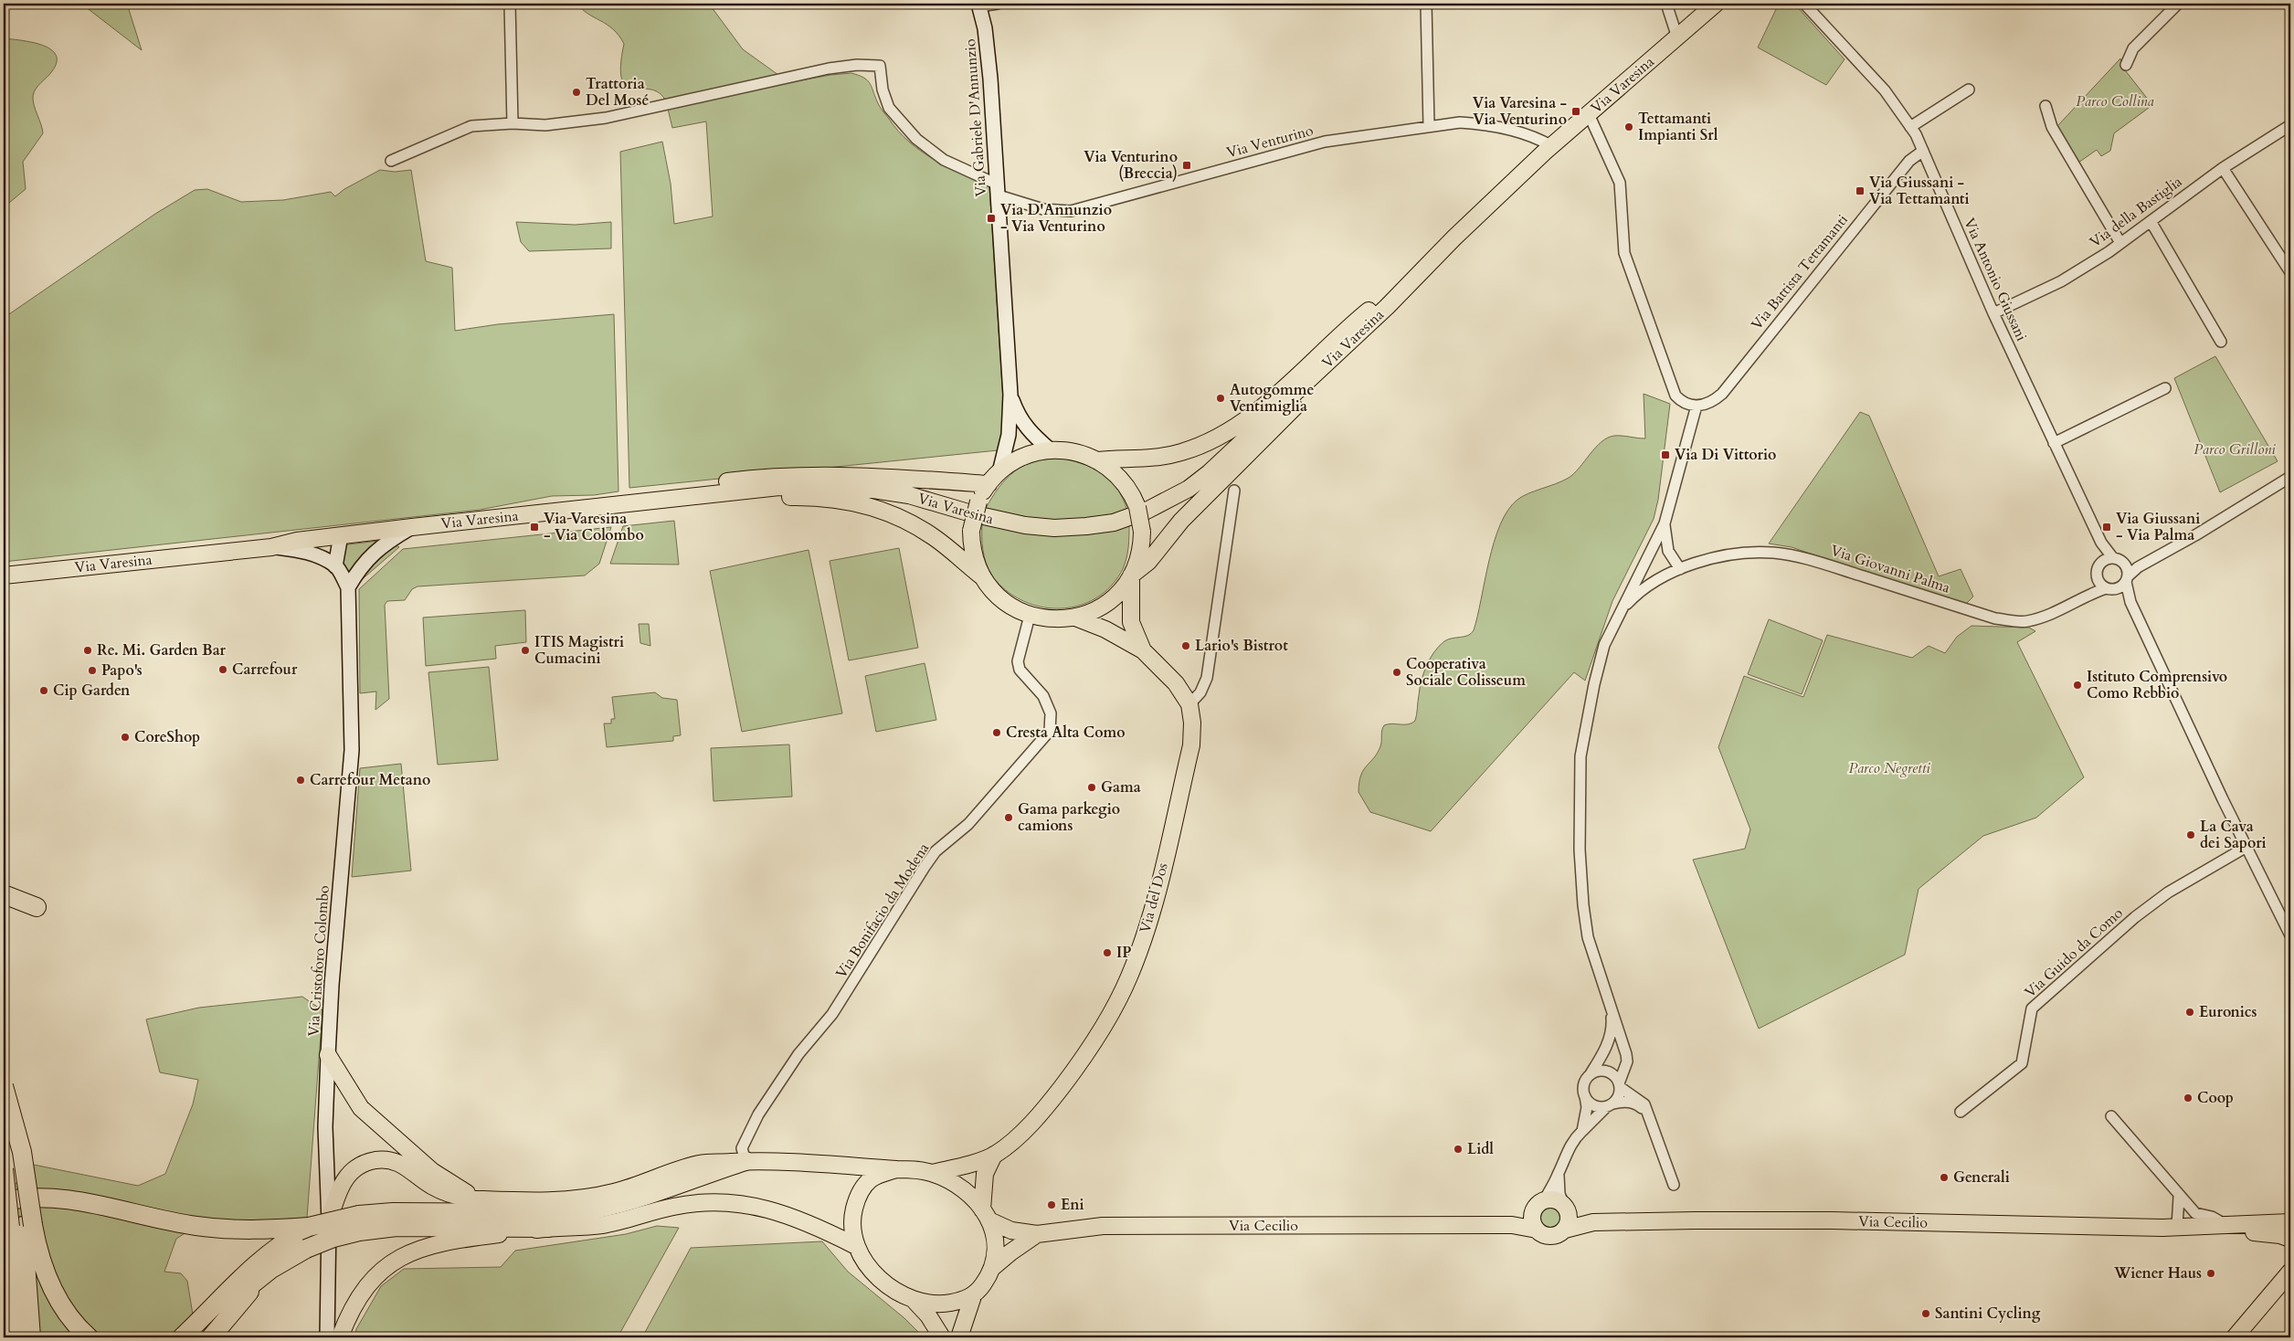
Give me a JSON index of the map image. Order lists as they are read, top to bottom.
{
  "streets": {
    "main road": ["Via Varesina", "Via del Dos", "Via Cecilio"],
    "street": [
      "Via Gabriele D'Annunzio",
      "Via Venturino",
      "Via della Bastiglia",
      "Via Battista Tettamanti",
      "Via Antonio Giussani",
      "Via Giovanni Palma",
      "Via Bonifacio da Modena",
      "Via Guido da Como",
      "Via Cristoforo Colombo"
    ]
  },
  "crossings": [
    ["Via Varesina", "Via Venturino"],
    ["Via Gabriele D'Annunzio", "Via Venturino"],
    ["Via della Bastiglia", "Via Antonio Giussani"],
    ["Via Battista Tettamanti", "Via Antonio Giussani"],
    ["Via Antonio Giussani", "Via Giovanni Palma"],
    ["Via del Dos", "Via Cecilio"]
  ],
  "parks": ["Parco Collina", "Parco Grilloni", "Parco Negretti"],
  "places": {
    "other": [
      "Trattoria Del Mosé",
      "Tettamanti Impianti Srl",
      "Autogomme Ventimiglia",
      "Lario's Bistrot",
      "Re. Mi. Garden Bar",
      "ITIS Magistri Cumacini",
      "Carrefour",
      "Papo's",
      "Cooperativa Sociale Colisseum",
      "Istituto Comprensivo Como Rebbio",
      "Cip Garden",
      "Cresta Alta Como",
      "CoreShop",
      "Carrefour Metano",
      "Gama",
      "Gama parkegio camions",
      "La Cava dei Sapori",
      "IP",
      "Euronics",
      "Coop",
      "Lidl",
      "Generali",
      "Eni",
      "Wiener Haus",
      "Santini Cycling"
    ],
    "transit": [
      "Via Varesina - Via Venturino",
      "Via Venturino (Breccia)",
      "Via Giussani - Via Tettamanti",
      "Via D'Annunzio - Via Venturino",
      "Via Di Vittorio",
      "Via Varesina - Via Colombo",
      "Via Giussani - Via Palma"
    ]
  }
}
